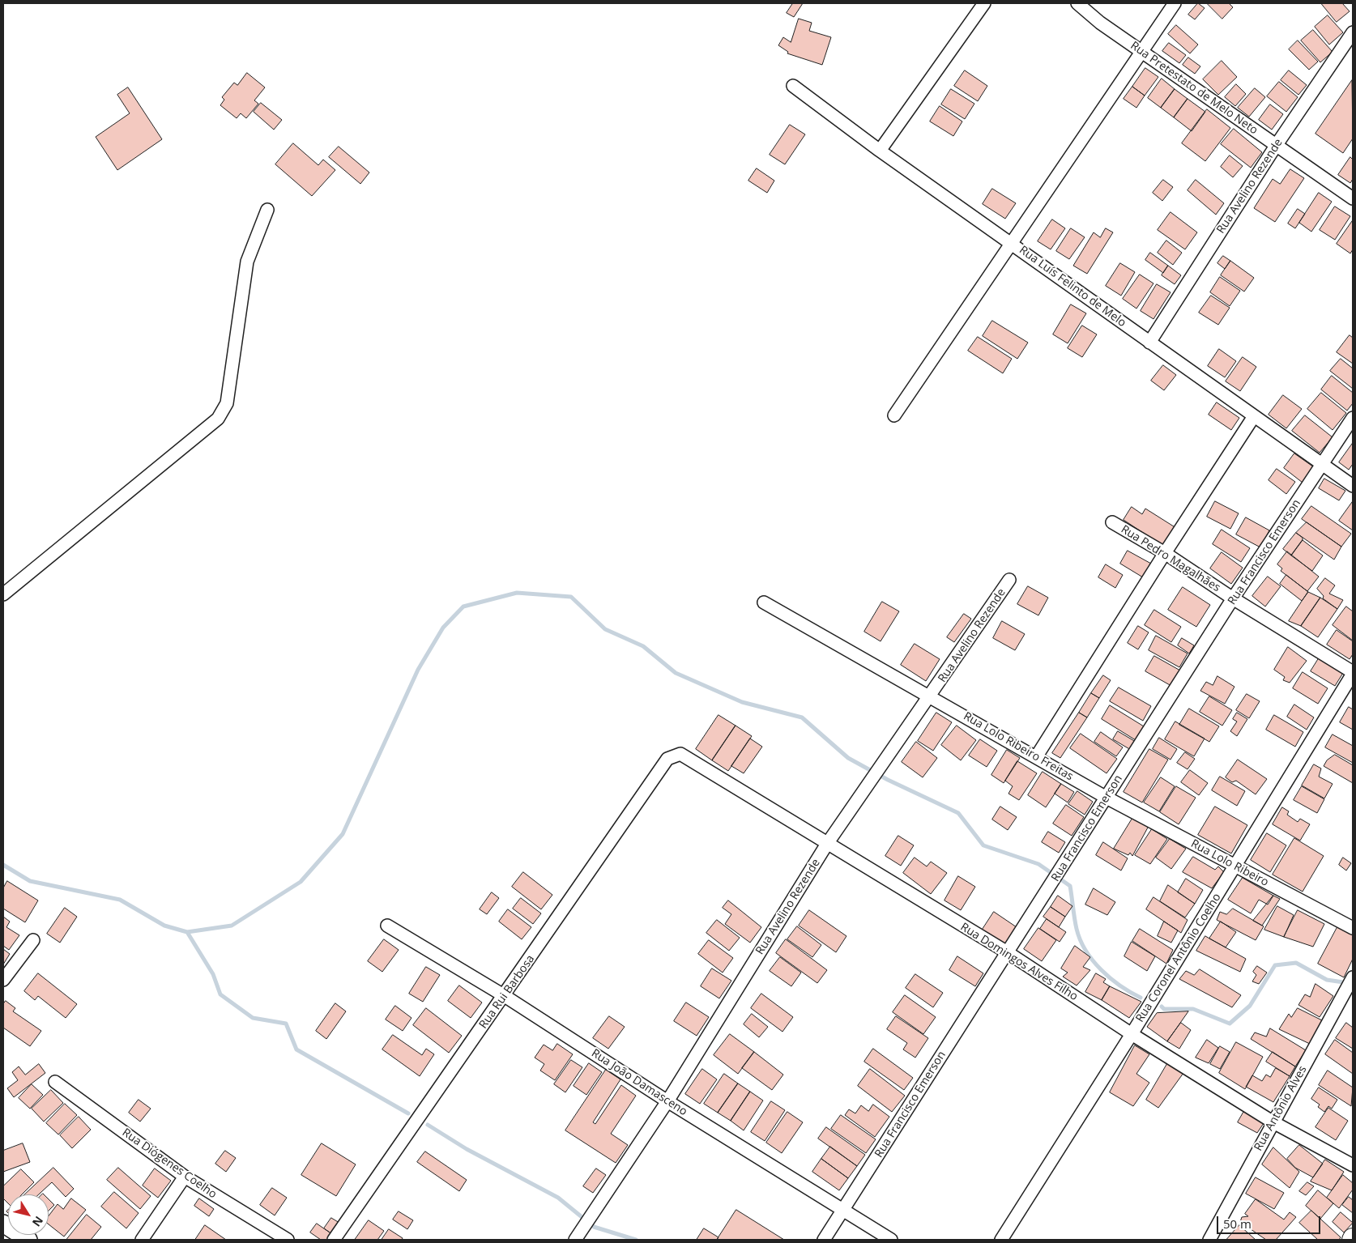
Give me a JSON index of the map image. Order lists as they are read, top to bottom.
{
  "streets": {
    "street": [
      "Rua Pretestato de Melo Neto",
      "Rua Avelino Rezende",
      "Rua Luís Felinto de Melo",
      "Rua Francisco Emerson",
      "Rua Pedro Magalhães",
      "Rua Lolo Ribeiro Freitas",
      "Rua Lolo Ribeiro",
      "Rua Coronel Antônio Coelho",
      "Rua Domingos Alves Filho",
      "Rua Rui Barbosa",
      "Rua João Damasceno",
      "Rua Antônio Alves",
      "Rua Diógenes Coelho"
    ]
  },
  "crossings": [
    ["Rua Pretestato de Melo Neto", "Rua Avelino Rezende"],
    ["Rua Avelino Rezende", "Rua Luís Felinto de Melo"],
    ["Rua Avelino Rezende", "Rua Lolo Ribeiro Freitas"],
    ["Rua Avelino Rezende", "Rua Domingos Alves Filho"],
    ["Rua Avelino Rezende", "Rua João Damasceno"],
    ["Rua Luís Felinto de Melo", "Rua Francisco Emerson"],
    ["Rua Francisco Emerson", "Rua Pedro Magalhães"],
    ["Rua Francisco Emerson", "Rua Lolo Ribeiro Freitas"],
    ["Rua Francisco Emerson", "Rua Lolo Ribeiro"],
    ["Rua Francisco Emerson", "Rua Domingos Alves Filho"],
    ["Rua Francisco Emerson", "Rua João Damasceno"],
    ["Rua Pedro Magalhães", "Rua Coronel Antônio Coelho"],
    ["Rua Lolo Ribeiro Freitas", "Rua Lolo Ribeiro"],
    ["Rua Lolo Ribeiro", "Rua Coronel Antônio Coelho"],
    ["Rua Coronel Antônio Coelho", "Rua Domingos Alves Filho"],
    ["Rua Domingos Alves Filho", "Rua Rui Barbosa"],
    ["Rua Domingos Alves Filho", "Rua Antônio Alves"],
    ["Rua Rui Barbosa", "Rua João Damasceno"]
  ],
  "scale_bar": "50 m",
  "north": "bottom right"
}
